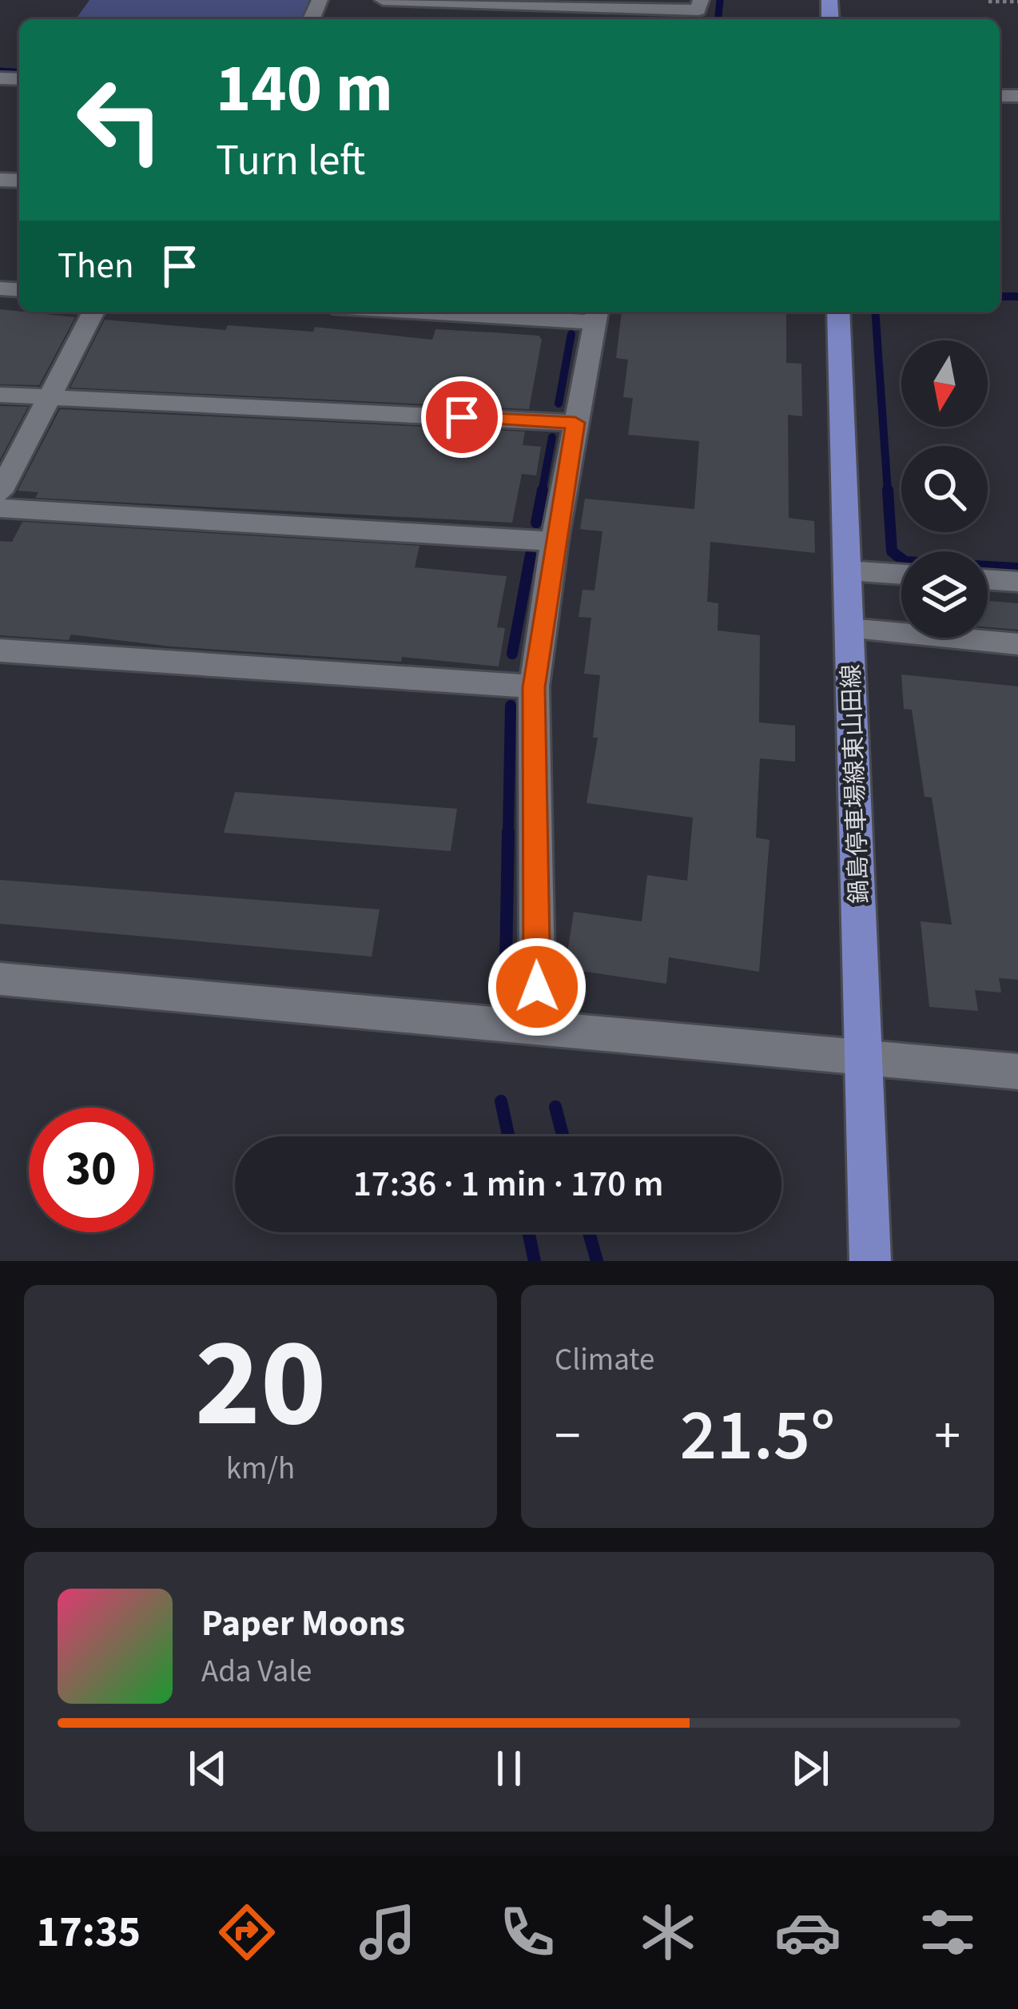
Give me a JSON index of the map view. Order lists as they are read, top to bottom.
{
  "streets": {
    "main road": ["鍋島停車場線東山田線"]
  },
  "north": "bottom",
  "page": {
    "turn": ["140 m", "Turn left"],
    "then": "Then",
    "limit": "30",
    "trip": "17:36 · 1 min · 170 m",
    "tile": [
      ["20", "km/h"],
      "Climate"
    ],
    "heat": ["−", "21.5°", "+"],
    "song": ["Paper Moons", "Ada Vale"],
    "tabs": "17:35"
  }
}
